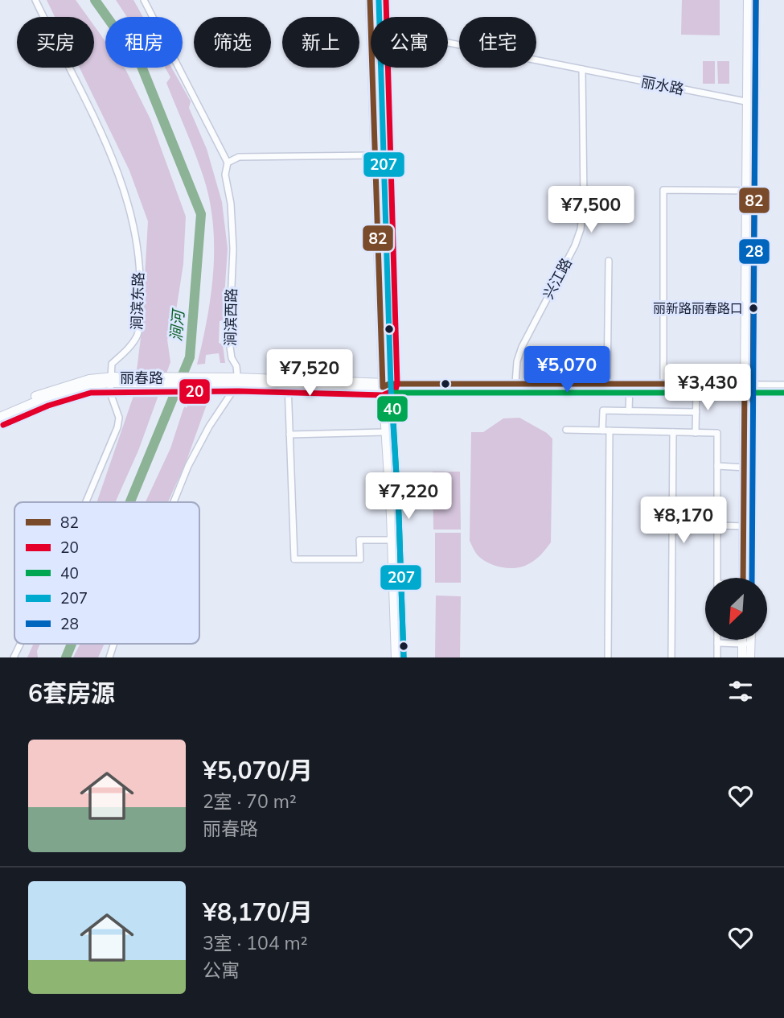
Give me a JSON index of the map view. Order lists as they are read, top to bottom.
{
  "streets": {
    "main road": ["丽春路"],
    "street": [
      "丽水路",
      "兴江路",
      "涧滨东路",
      "涧滨西路"
    ]
  },
  "crossings": [
    ["丽水路", "兴江路"],
    ["兴江路", "丽春路"],
    ["涧滨东路", "丽春路"],
    ["涧滨西路", "丽春路"]
  ],
  "water": ["涧河"],
  "places": ["丽新路丽春路口"],
  "lines": [
    "transit line 82",
    "transit line 20",
    "transit line 207",
    "transit line 28",
    "transit line 40"
  ],
  "legend": [
    "82",
    "20",
    "40",
    "207",
    "28"
  ],
  "north": "bottom left",
  "page": {
    "chip": [
      "买房",
      "租房",
      "筛选",
      "新上",
      "公寓",
      "住宅"
    ],
    "price": [
      "¥7,500",
      "¥5,070",
      "¥7,520",
      "¥3,430",
      "¥7,220",
      "¥8,170"
    ],
    "heading": "6套房源",
    "list": [
      {
        "name": "¥5,070/月",
        "note": "2室 · 70 m² · 丽春路"
      },
      {
        "name": "¥8,170/月",
        "note": "3室 · 104 m² · 公寓"
      }
    ]
  }
}
